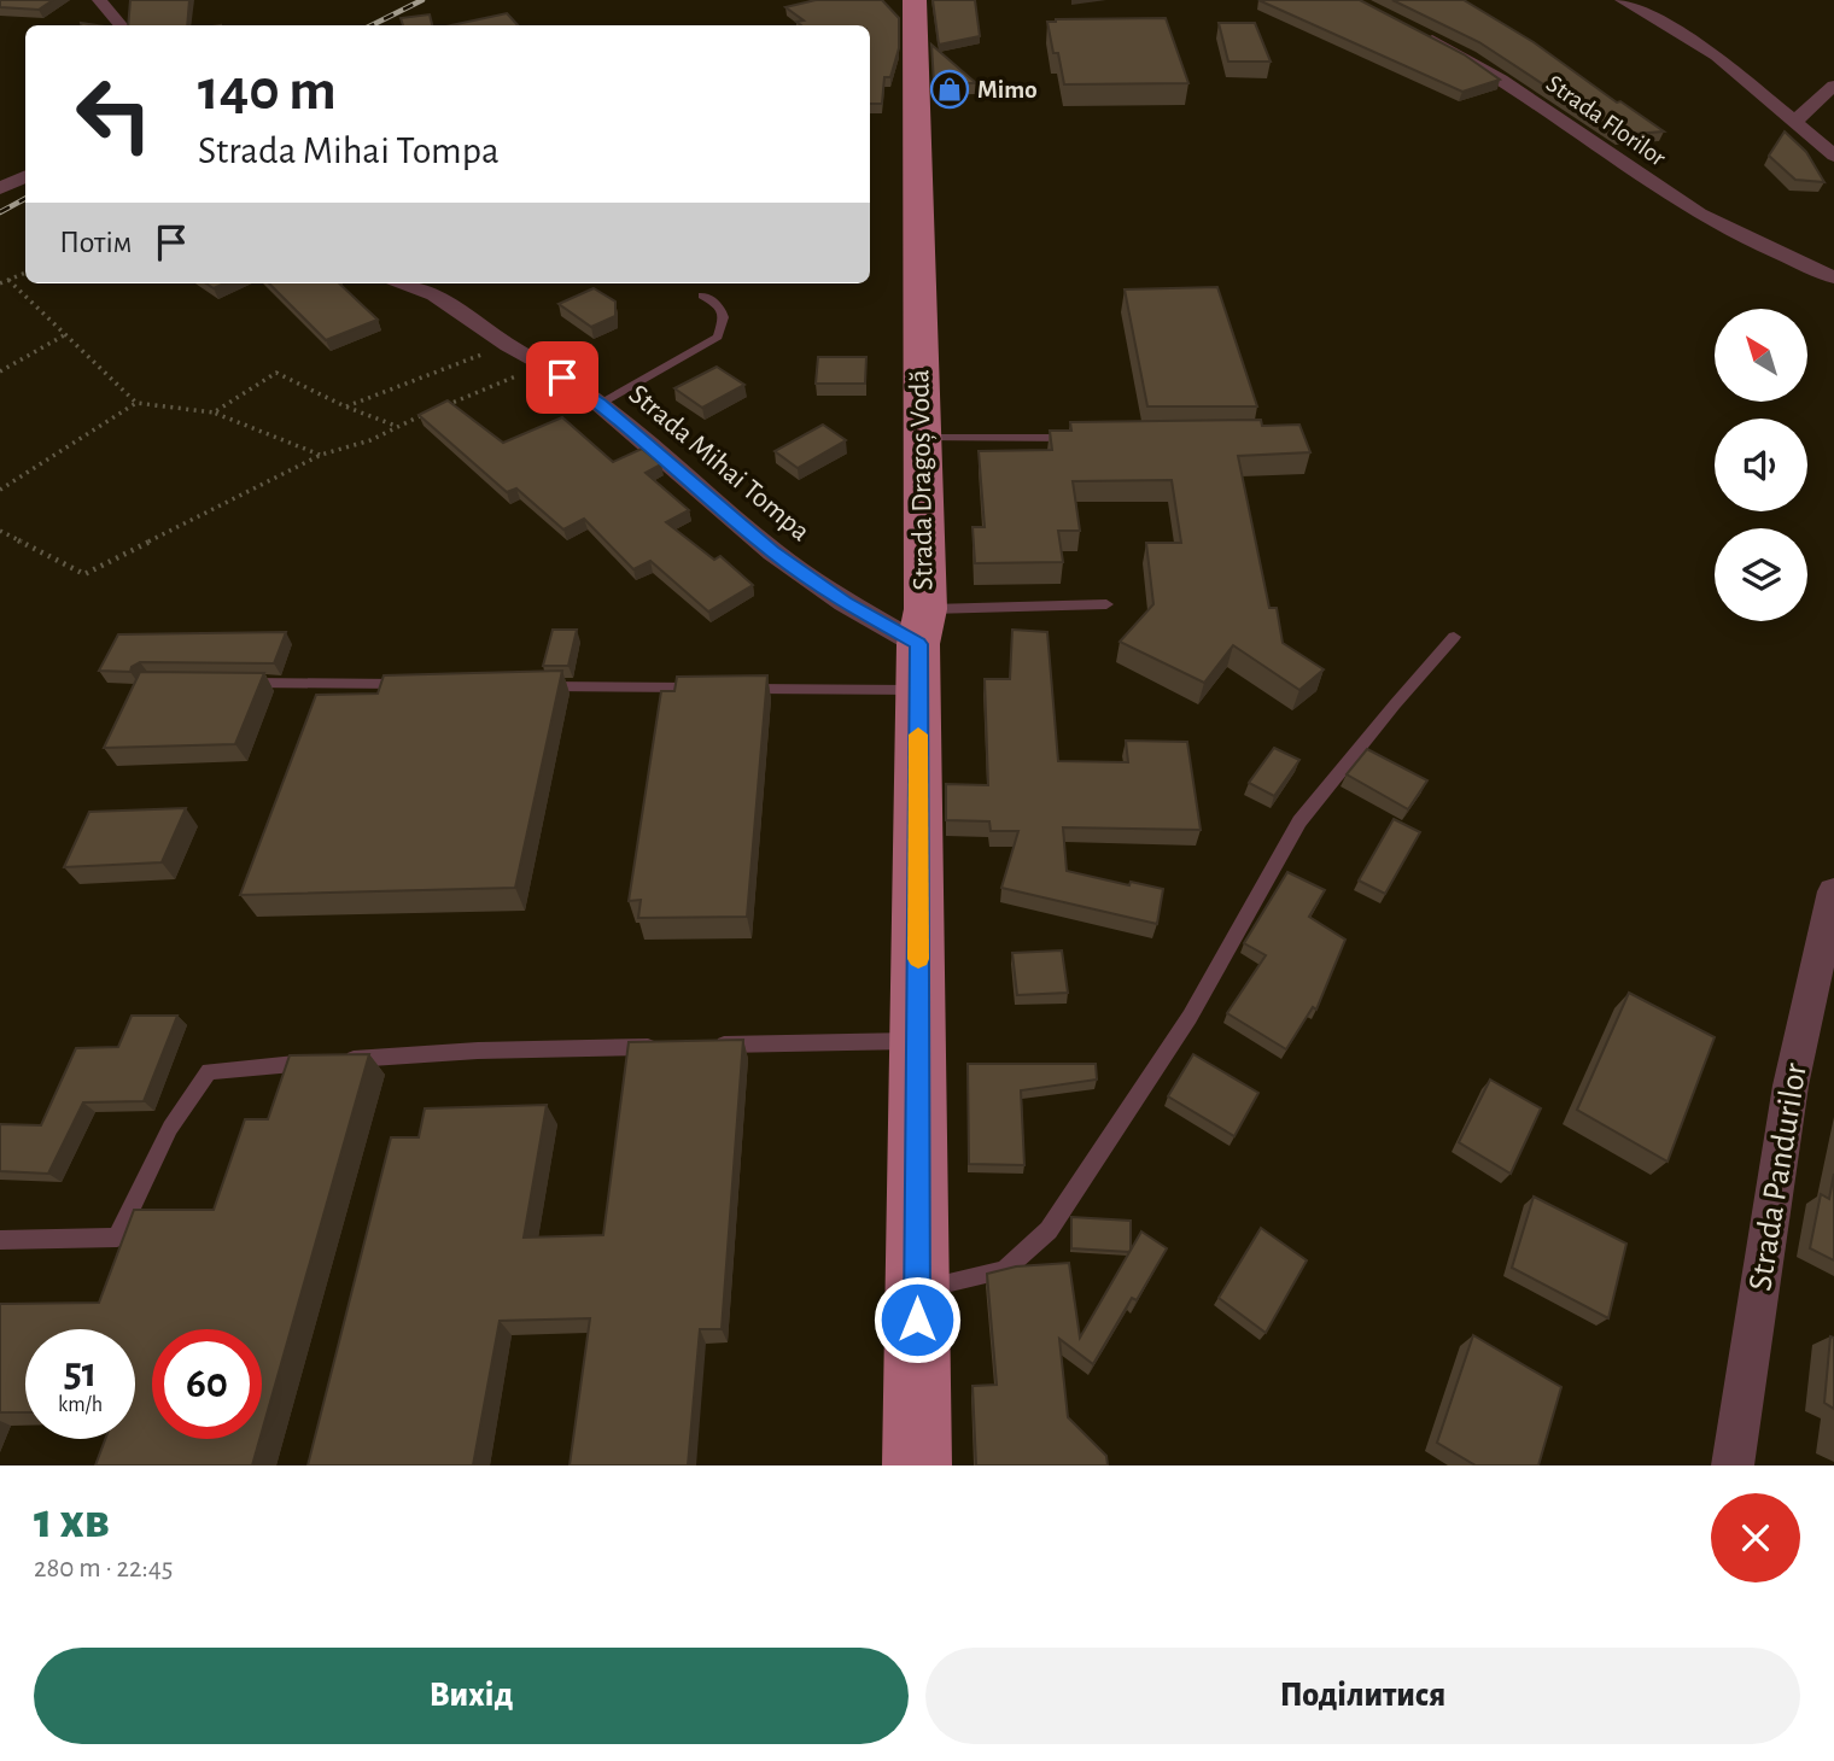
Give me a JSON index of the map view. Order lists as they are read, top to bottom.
{
  "streets": {
    "main road": ["Strada Dragoș Vodă"],
    "street": ["Strada Florilor", "Strada Mihai Tompa", "Strada Pandurilor"]
  },
  "crossings": [
    ["Strada Mihai Tompa", "Strada Dragoș Vodă"]
  ],
  "places": {
    "shop": ["Mimo"]
  },
  "north": "top left",
  "page": {
    "turn": ["140 m", "Strada Mihai Tompa"],
    "then": "Потім",
    "speed": "51 km/h",
    "limit": "60",
    "heading": ["1 хв", "280 m · 22:45"],
    "buttons": ["Вихід", "Поділитися"]
  }
}
